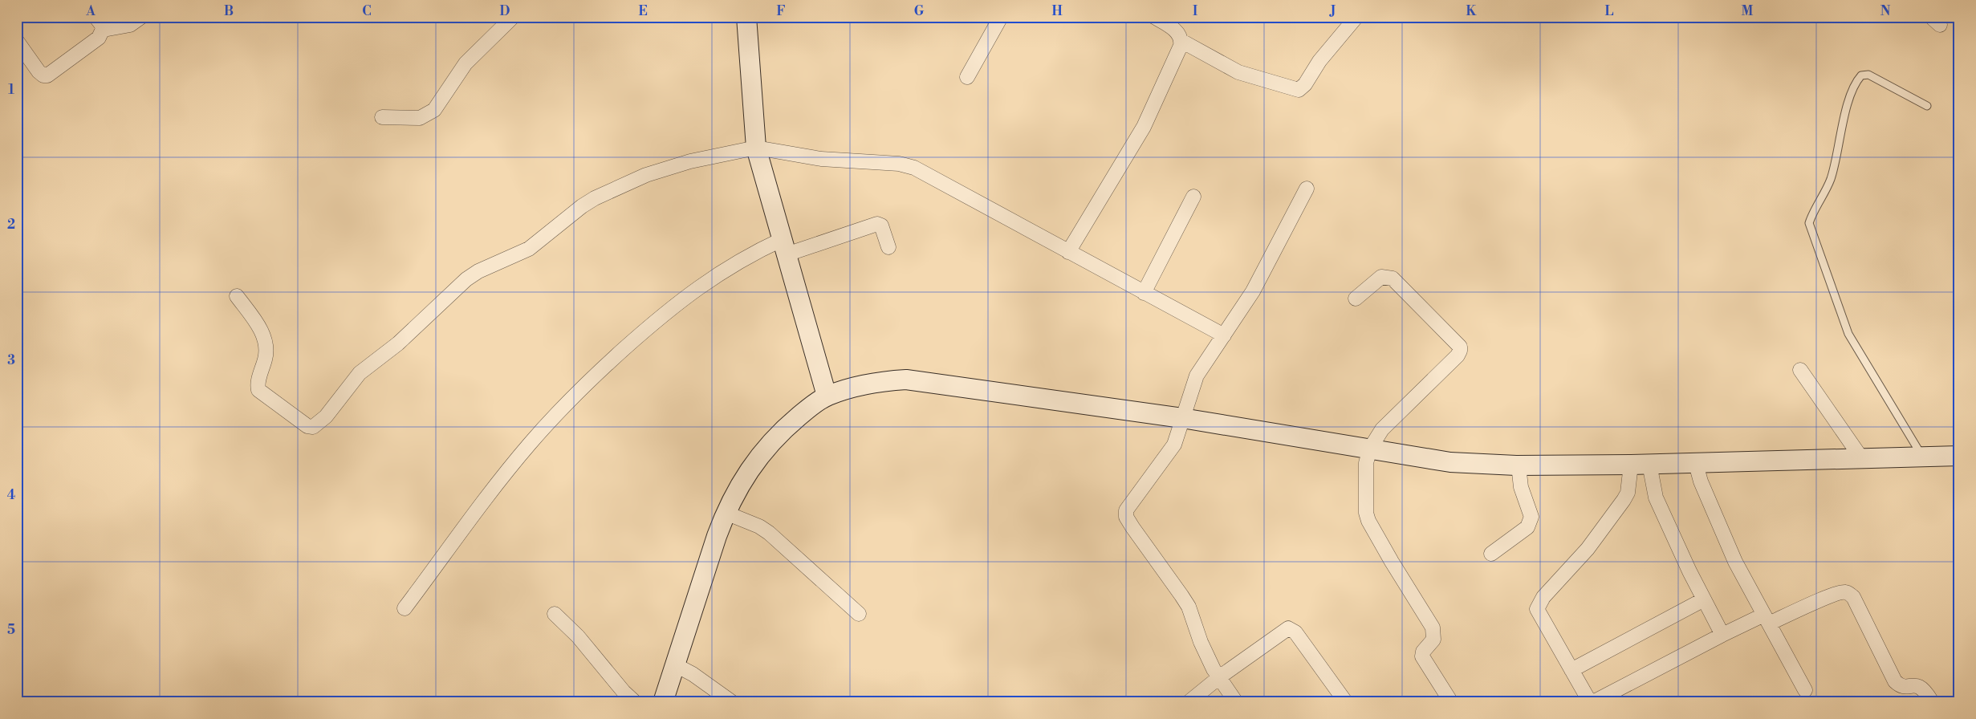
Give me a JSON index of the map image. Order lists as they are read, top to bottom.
{
  "grid": {
    "columns": [
      "A",
      "B",
      "C",
      "D",
      "E",
      "F",
      "G",
      "H",
      "I",
      "J",
      "K",
      "L",
      "M",
      "N"
    ],
    "rows": [
      "1",
      "2",
      "3",
      "4",
      "5"
    ]
  }
}
